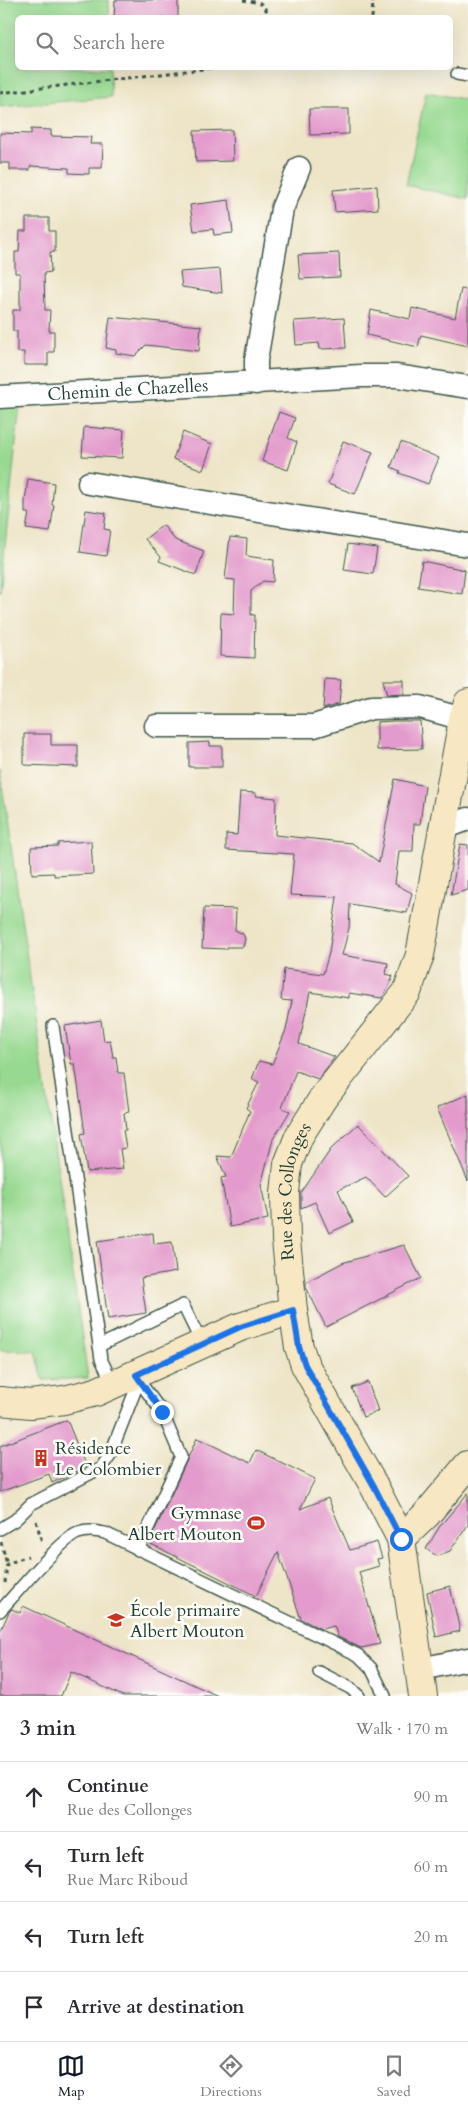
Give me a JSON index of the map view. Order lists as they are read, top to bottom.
{
  "streets": {
    "street": ["Chemin de Chazelles", "Rue des Collonges"]
  },
  "places": {
    "building": ["Résidence Le Colombier"],
    "sports": ["Gymnase Albert Mouton"],
    "school or university": ["École primaire Albert Mouton"]
  },
  "page": {
    "search": "Search here",
    "heading": ["3 min", "Walk · 170 m"],
    "list": [
      ["Continue", "Rue des Collonges", "90 m"],
      ["Turn left", "Rue Marc Riboud", "60 m"],
      ["Turn left", "20 m"],
      "Arrive at destination"
    ],
    "nav": ["Map", "Directions", "Saved"]
  }
}
